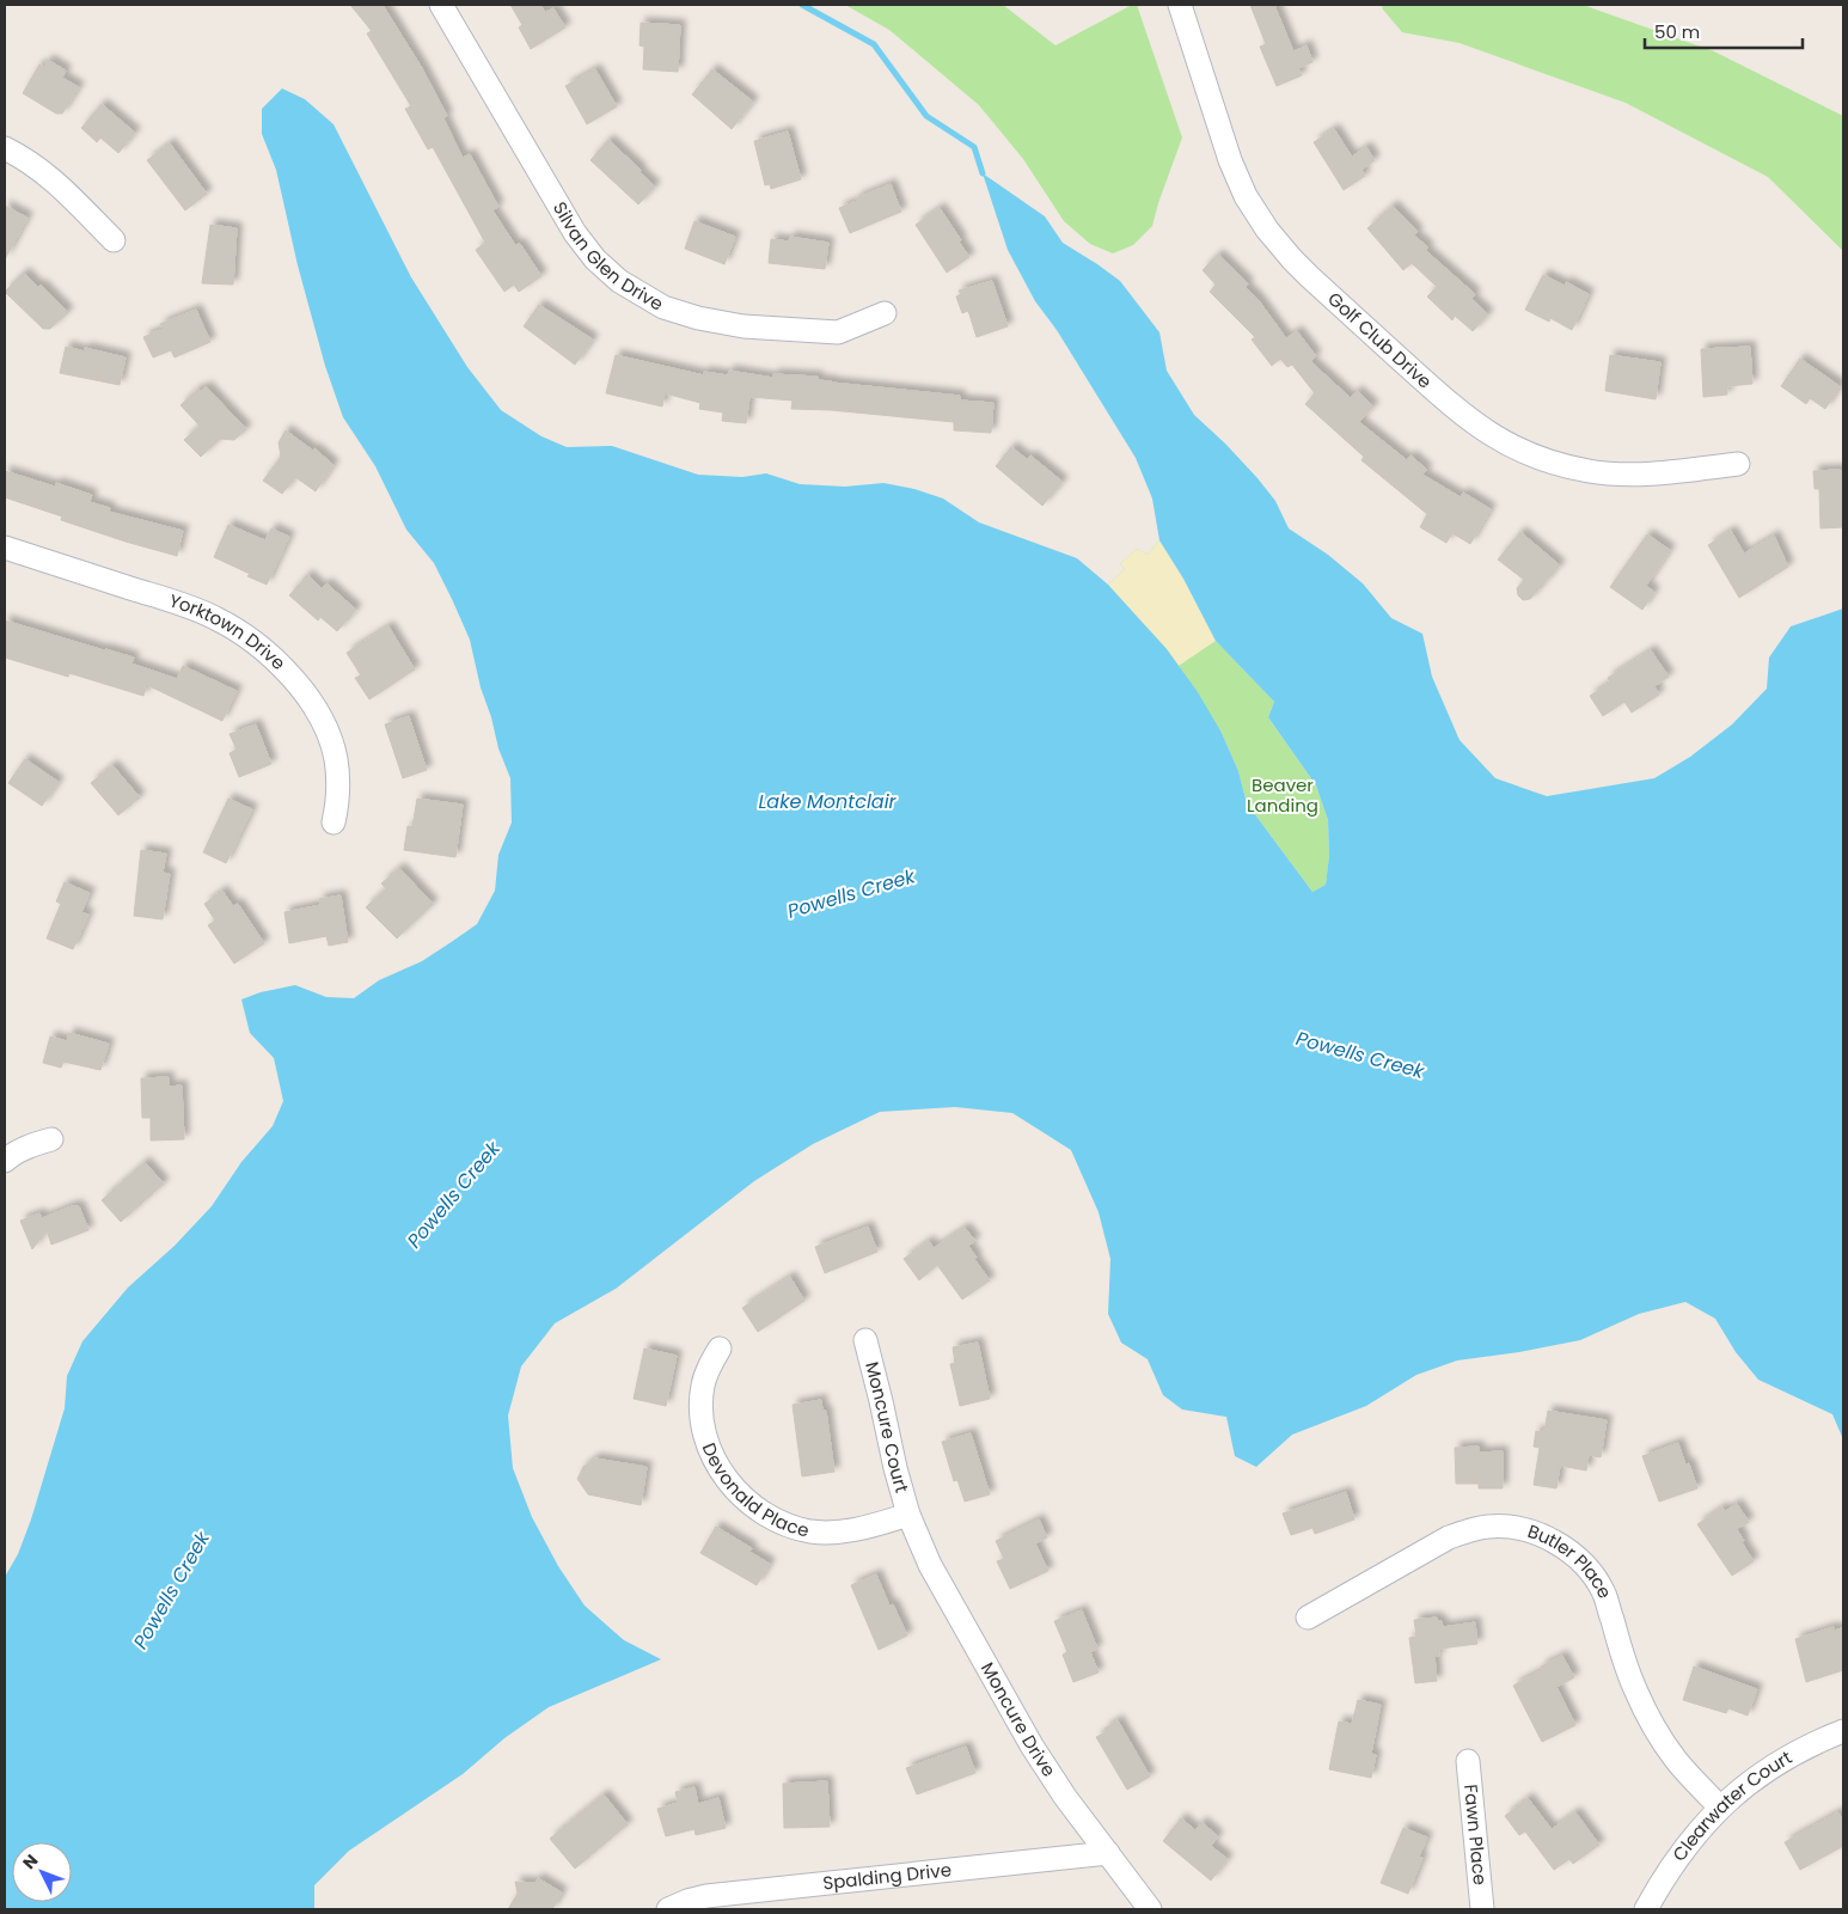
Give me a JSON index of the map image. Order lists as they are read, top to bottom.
{
  "streets": {
    "street": [
      "Silvan Glen Drive",
      "Golf Club Drive",
      "Yorktown Drive",
      "Moncure Court",
      "Devonald Place",
      "Butler Place",
      "Moncure Drive",
      "Clearwater Court",
      "Fawn Place",
      "Spalding Drive"
    ]
  },
  "crossings": [
    ["Moncure Court", "Devonald Place"],
    ["Moncure Court", "Moncure Drive"],
    ["Devonald Place", "Moncure Drive"],
    ["Butler Place", "Clearwater Court"],
    ["Moncure Drive", "Spalding Drive"]
  ],
  "water": ["Lake Montclair", "Powells Creek"],
  "parks": ["Beaver Landing"],
  "scale_bar": "50 m",
  "north": "top left"
}
